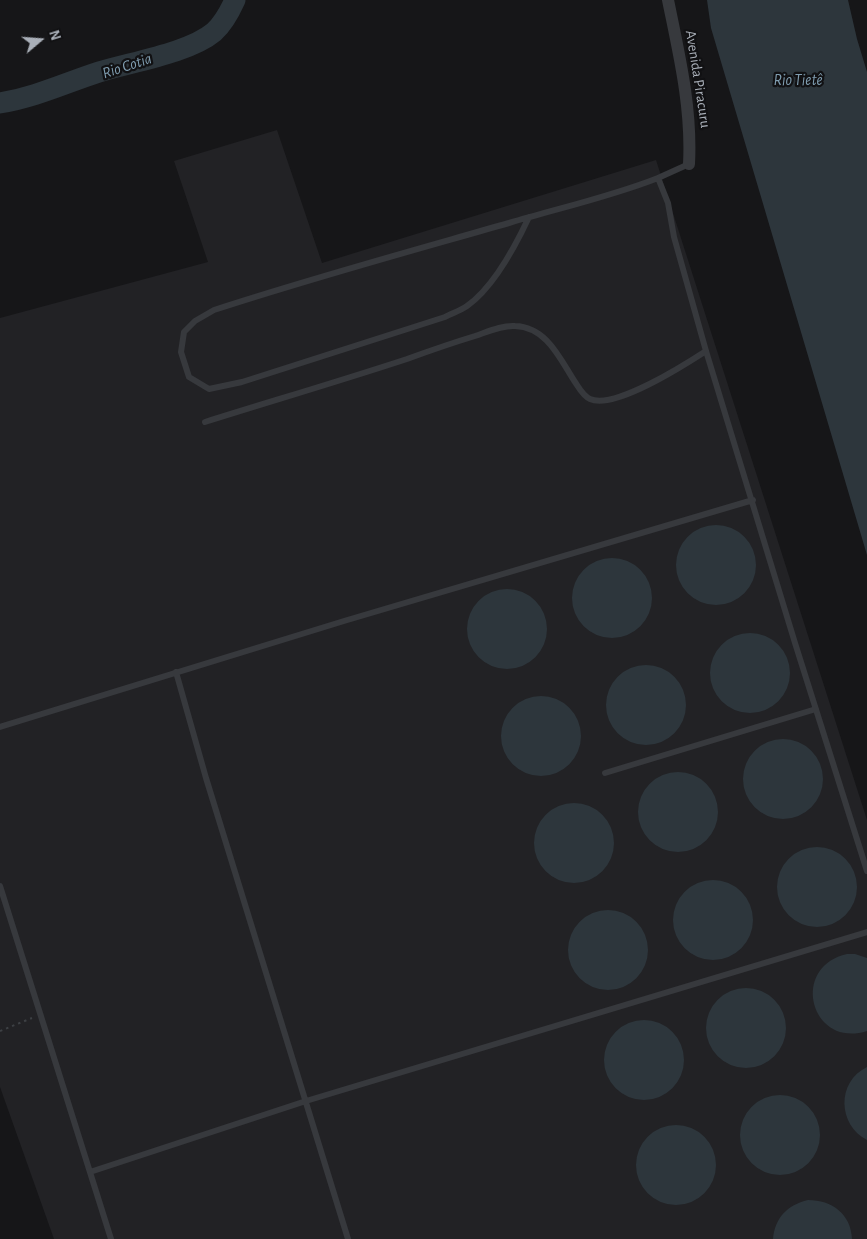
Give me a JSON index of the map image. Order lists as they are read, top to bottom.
{
  "streets": {
    "street": ["Avenida Piracuru"]
  },
  "water": ["Rio Cotia", "Rio Tietê"],
  "north": "right"
}
